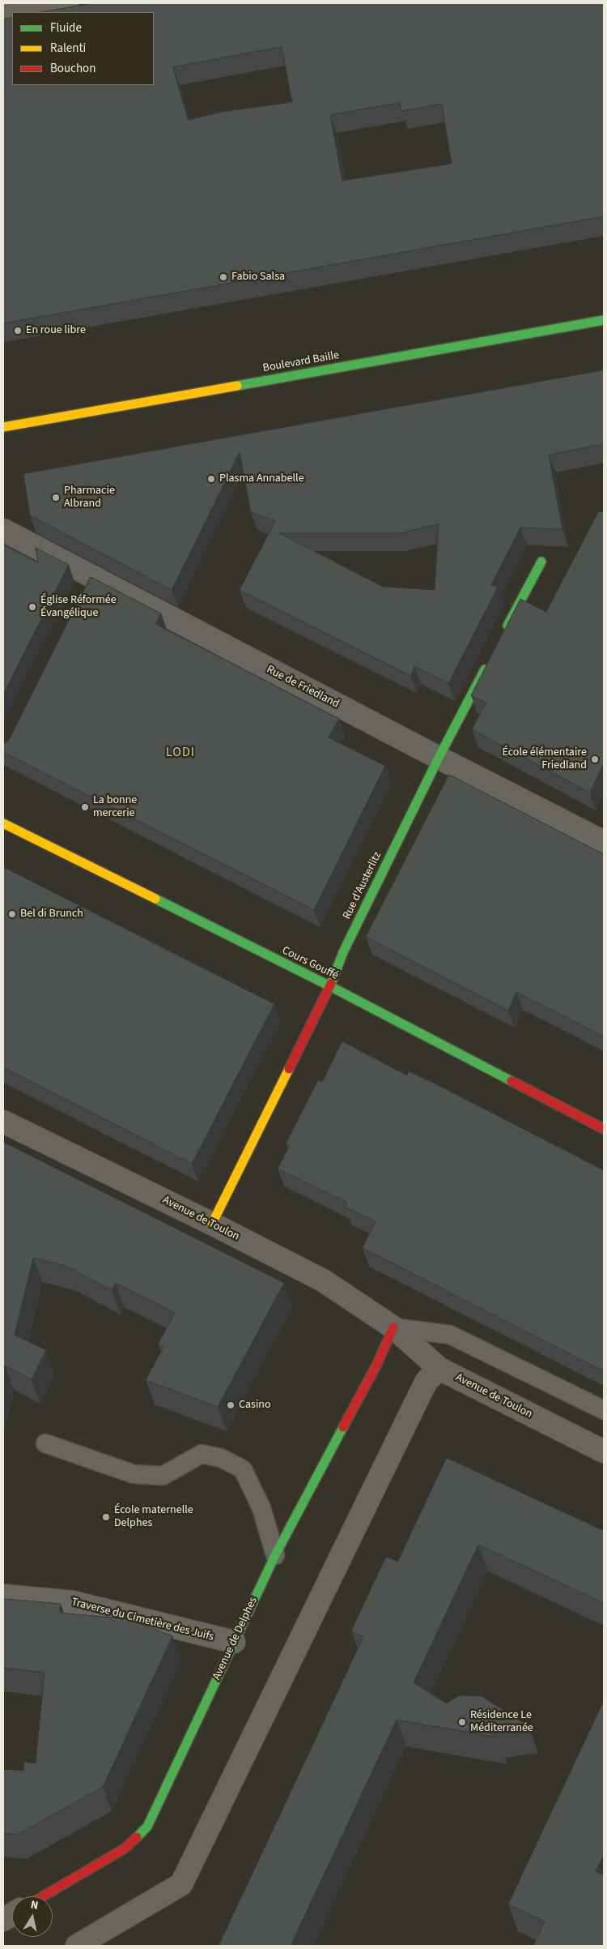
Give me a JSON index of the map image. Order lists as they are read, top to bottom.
{
  "streets": {
    "street": [
      "Boulevard Baille",
      "Rue de Friedland",
      "Rue d'Austerlitz",
      "Cours Gouffé",
      "Avenue de Toulon",
      "Traverse du Cimetière des Juifs",
      "Avenue de Delphes"
    ]
  },
  "crossings": [
    ["Rue de Friedland", "Rue d'Austerlitz"],
    ["Rue d'Austerlitz", "Cours Gouffé"],
    ["Rue d'Austerlitz", "Avenue de Toulon"],
    ["Avenue de Toulon", "Avenue de Delphes"],
    ["Traverse du Cimetière des Juifs", "Avenue de Delphes"]
  ],
  "districts": ["LODI"],
  "places": [
    "Fabio Salsa",
    "En roue libre",
    "Plasma Annabelle",
    "Pharmacie Albrand",
    "Église Réformée Évangélique",
    "École élémentaire Friedland",
    "La bonne mercerie",
    "Bel di Brunch",
    "Casino",
    "École maternelle Delphes",
    "Résidence Le Méditerranée"
  ],
  "legend": ["Fluide", "Ralenti", "Bouchon"],
  "north": "top"
}
